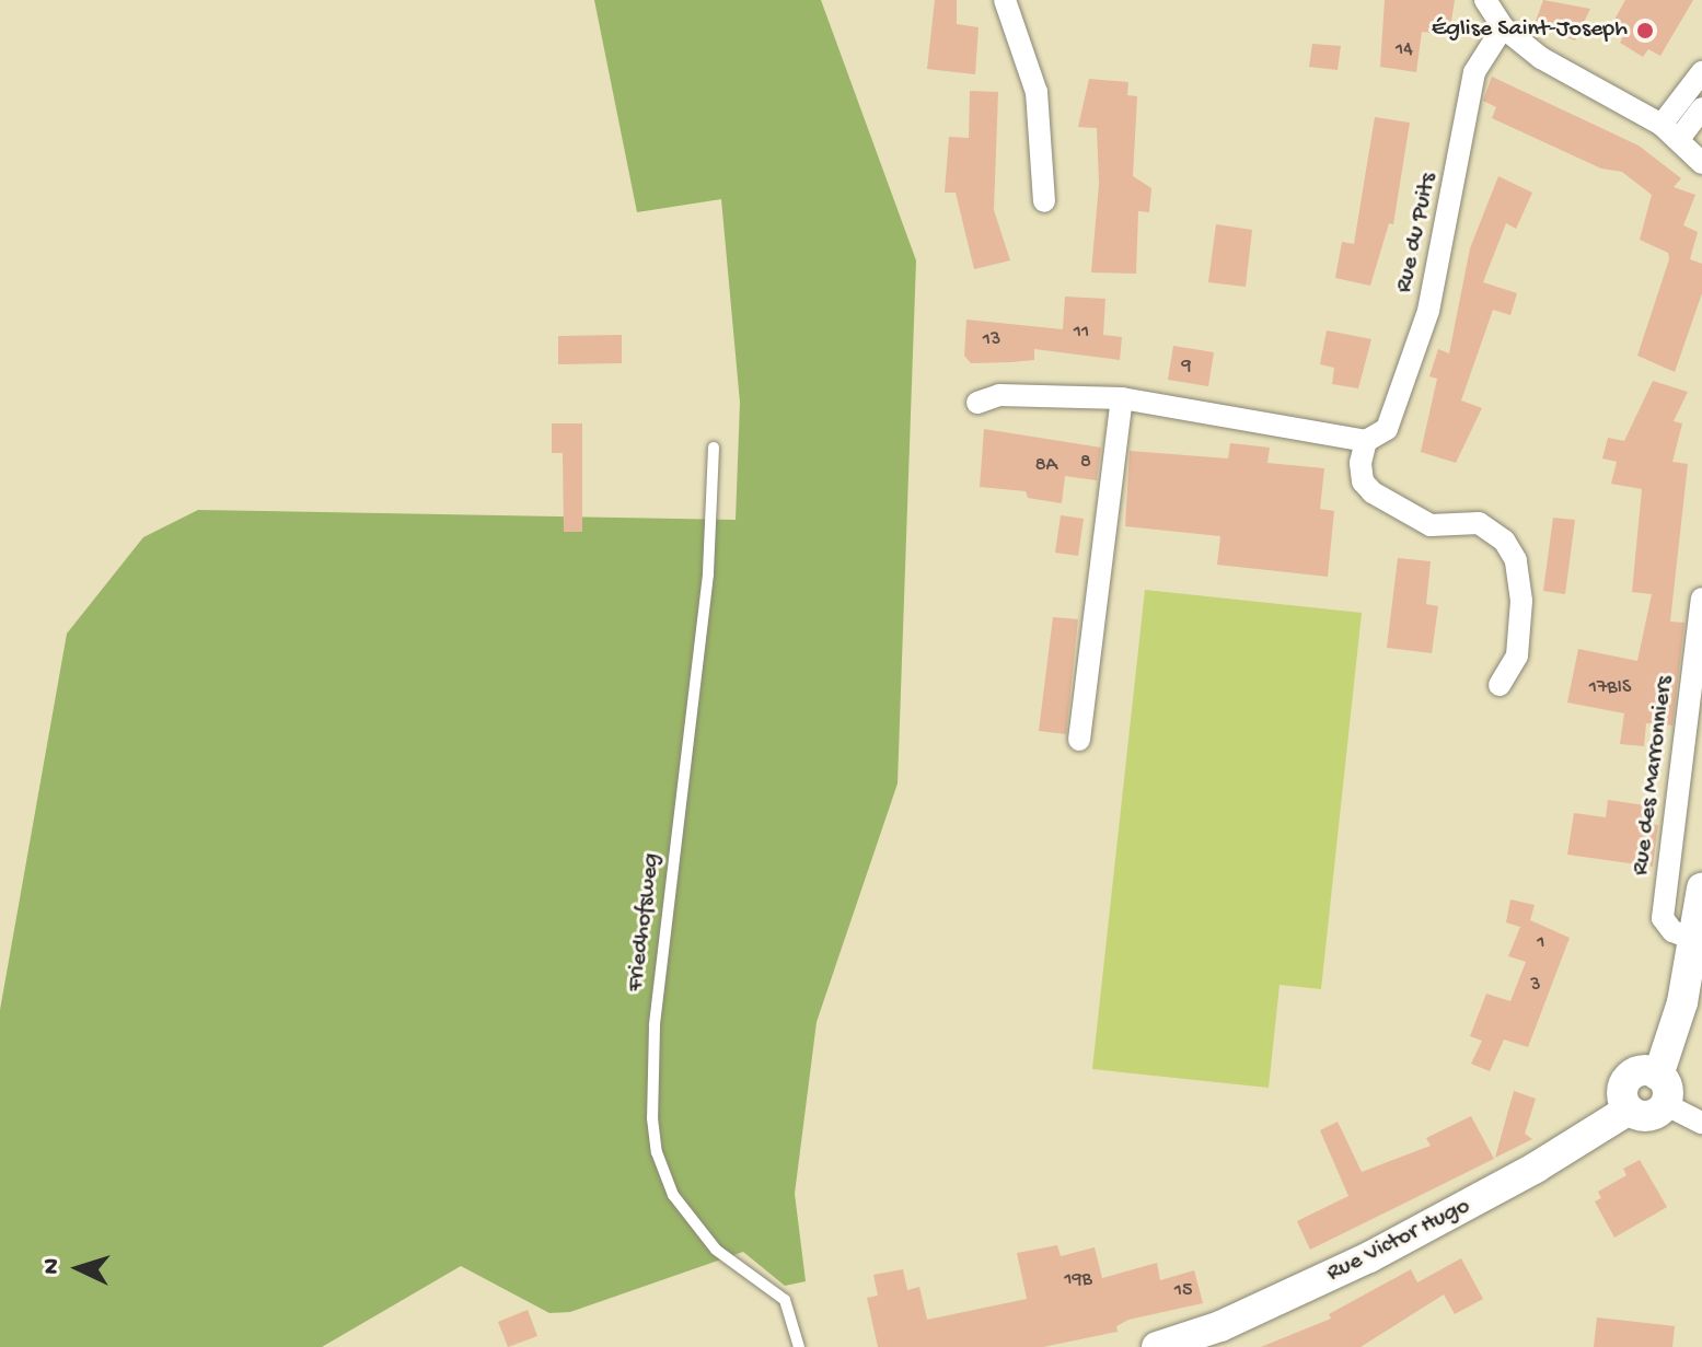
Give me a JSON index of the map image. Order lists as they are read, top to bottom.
{
  "streets": {
    "street": ["Rue du Puits", "Rue des Marronniers", "Rue Victor Hugo"],
    "lane": ["Friedhofsweg"]
  },
  "places": ["Église Saint-Joseph"],
  "house_numbers": [
    "14",
    "11",
    "13",
    "9",
    "8",
    "8A",
    "17BIS",
    "1",
    "3",
    "19B",
    "15"
  ],
  "north": "left"
}
